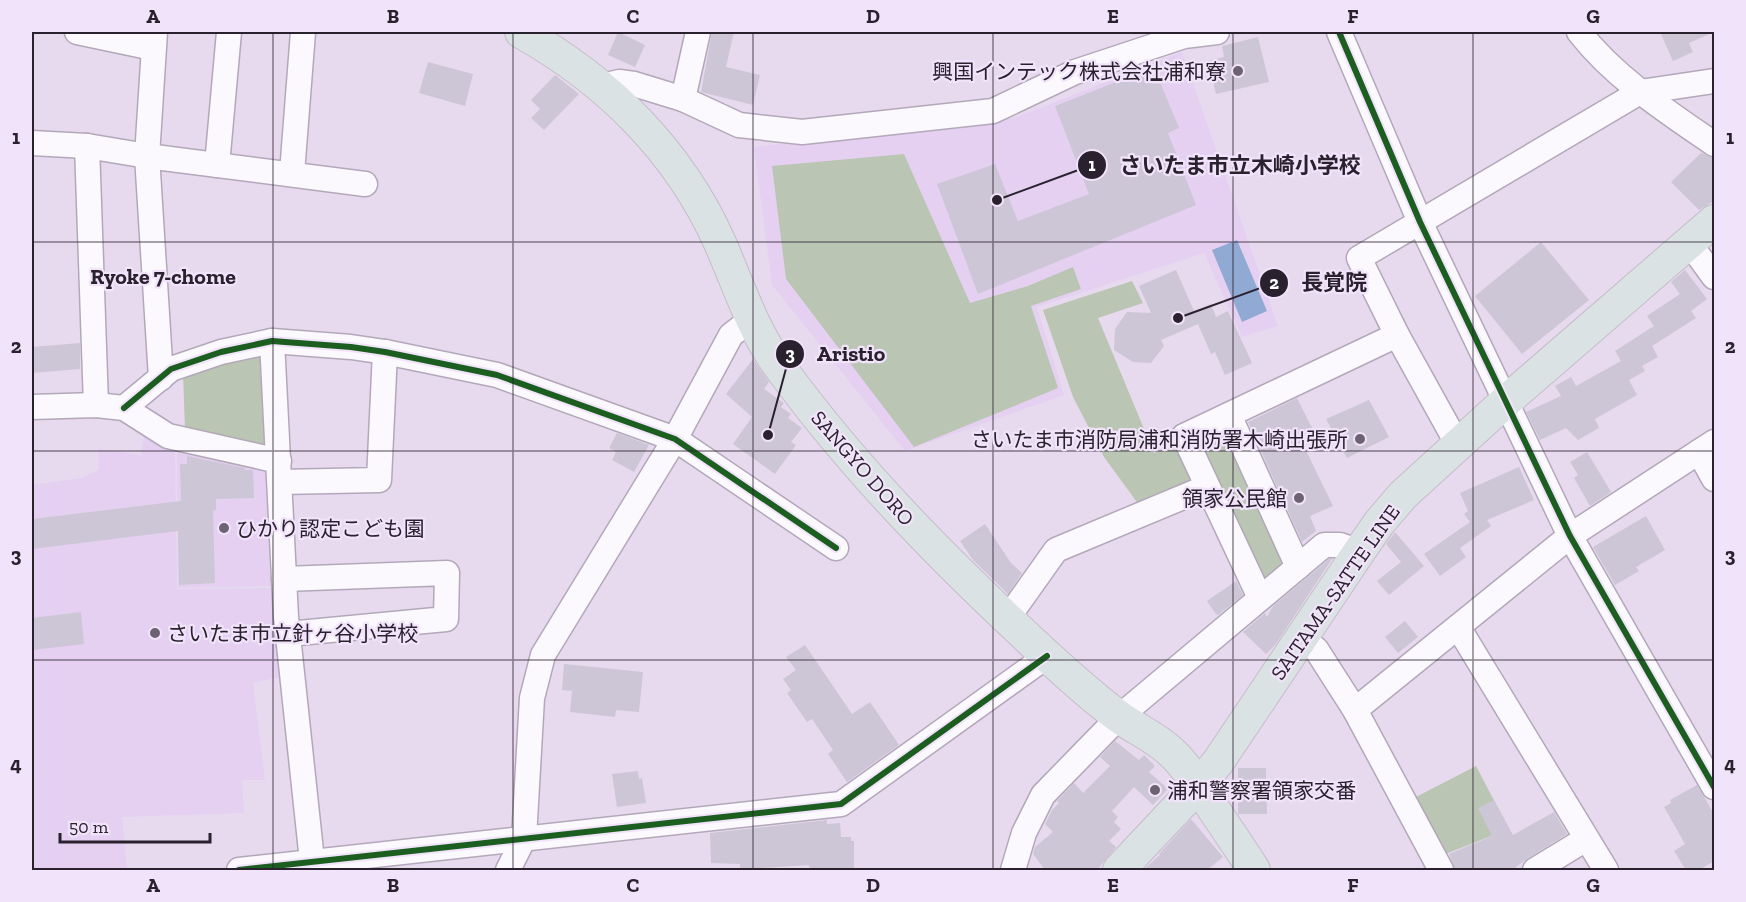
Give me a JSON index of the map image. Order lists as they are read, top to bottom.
{
  "streets": {
    "main road": ["SANGYO DORO", "SAITAMA-SATTE LINE"]
  },
  "crossings": [
    ["SANGYO DORO", "SAITAMA-SATTE LINE"]
  ],
  "districts": ["Ryoke 7-chome"],
  "places": [
    "興国インテック株式会社浦和寮",
    "さいたま市立木崎小学校",
    "長覚院",
    "Aristio",
    "さいたま市消防局浦和消防署木崎出張所",
    "領家公民館",
    "ひかり認定こども園",
    "さいたま市立針ヶ谷小学校",
    "浦和警察署領家交番"
  ],
  "scale_bar": "50 m",
  "grid": {
    "columns": [
      "A",
      "B",
      "C",
      "D",
      "E",
      "F",
      "G"
    ],
    "rows": [
      "1",
      "2",
      "3",
      "4"
    ]
  }
}
